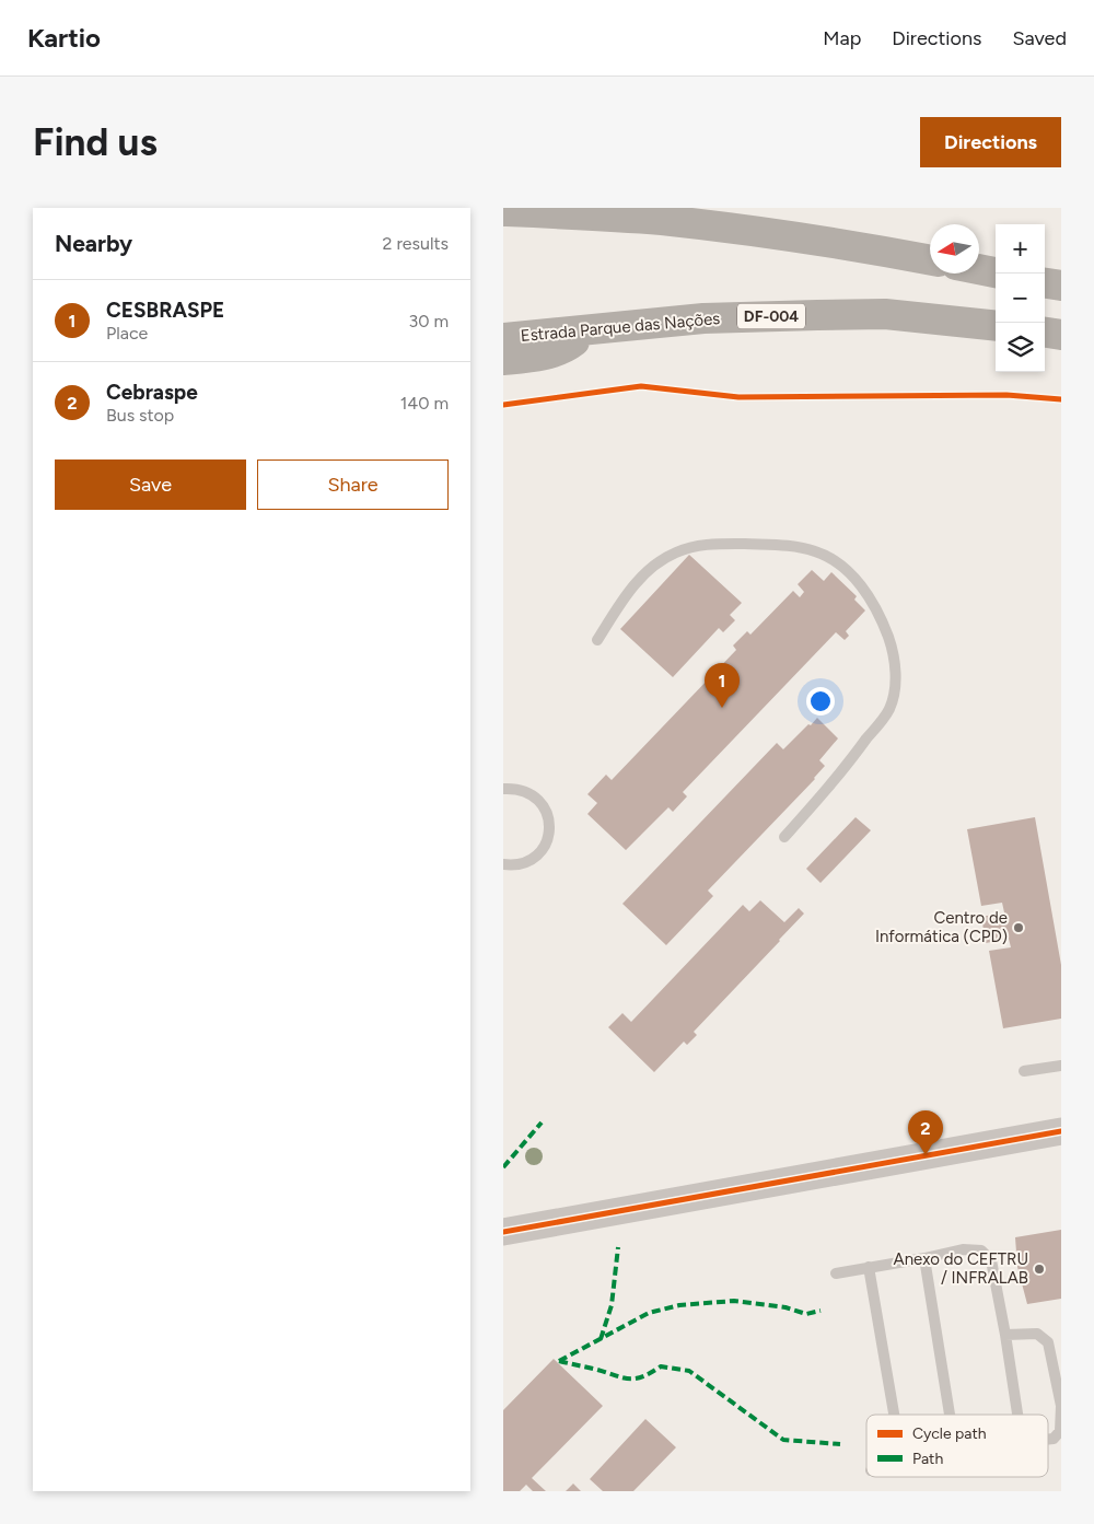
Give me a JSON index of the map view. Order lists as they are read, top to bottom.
{
  "streets": {
    "highway": ["DF-004", "Estrada Parque das Nações"]
  },
  "places": ["Centro de Informática (CPD)", "Anexo do CEFTRU / INFRALAB"],
  "legend": ["Cycle path", "Path"],
  "north": "left",
  "page": {
    "header": "Kartio",
    "nav": ["Map", "Directions", "Saved"],
    "buttons": [
      "Directions",
      ["Save", "Share"]
    ],
    "title": "Find us",
    "heading": ["Nearby", "2 results"],
    "map_buttons": ["+", "−"],
    "list": [
      {
        "mark": "1",
        "name": "CESBRASPE",
        "note": "Place",
        "value": "30 m"
      },
      {
        "mark": "2",
        "name": "Cebraspe",
        "note": "Bus stop",
        "value": "140 m"
      }
    ],
    "pins": ["1", "2"]
  }
}
